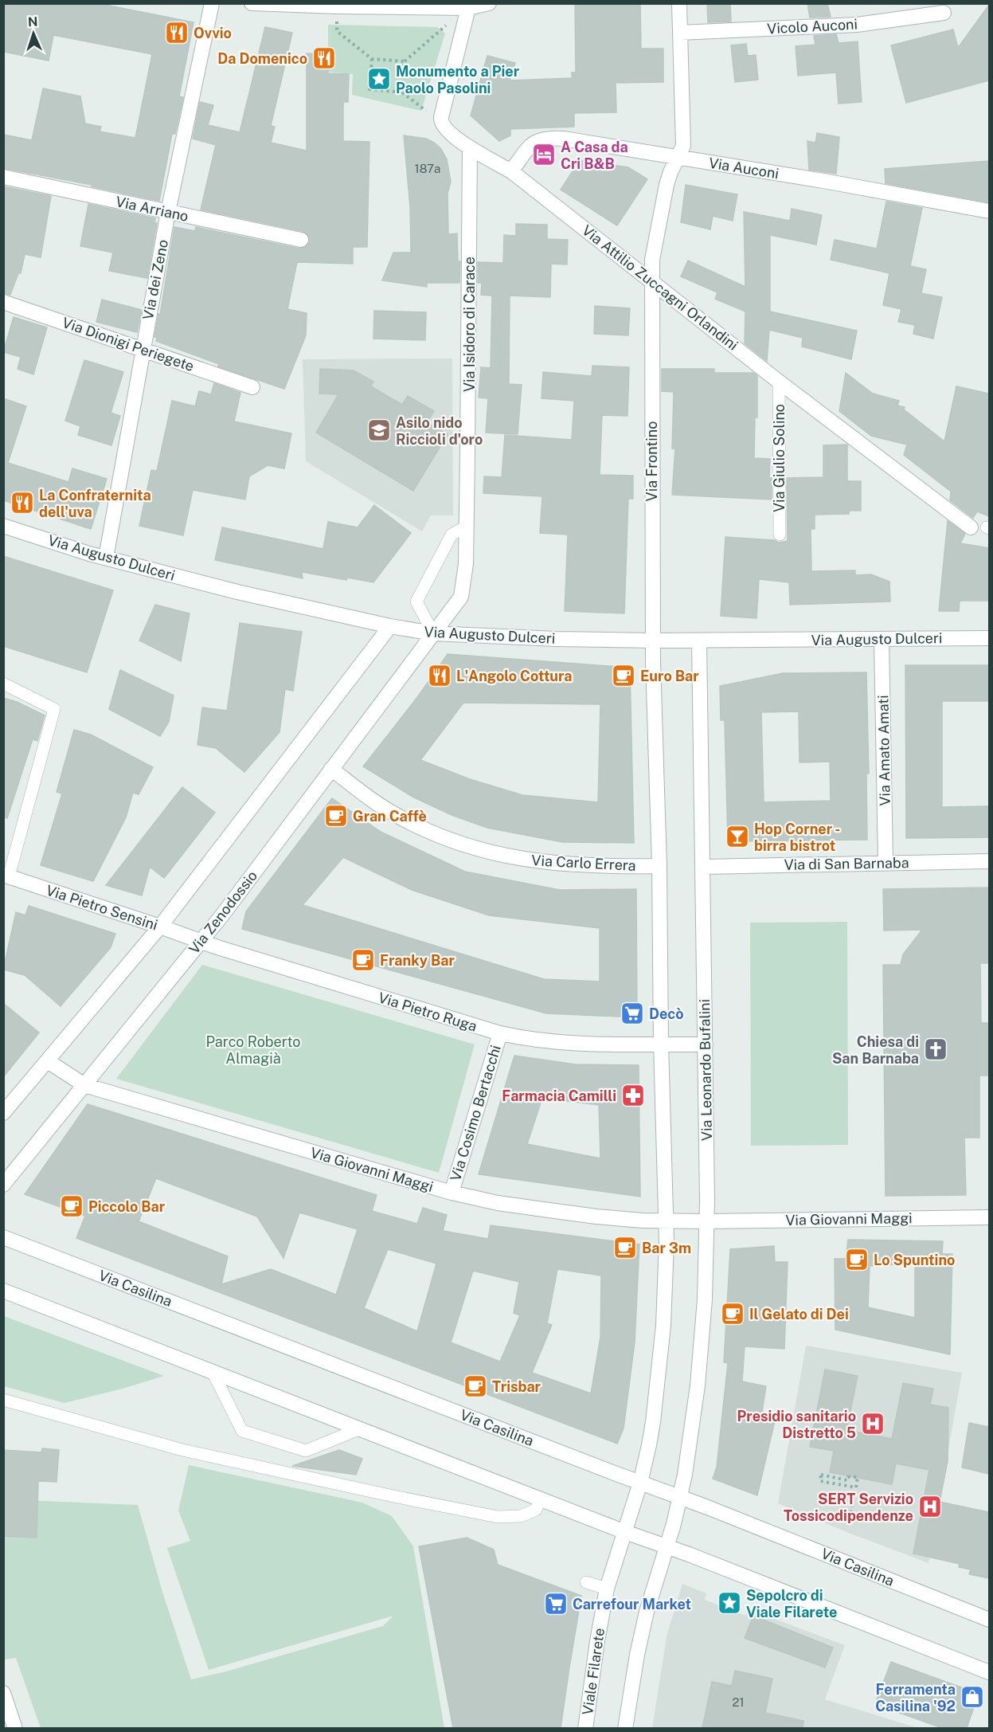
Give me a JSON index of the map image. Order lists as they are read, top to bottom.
{
  "streets": {
    "street": [
      "Vicolo Auconi",
      "Via Auconi",
      "Via Arriano",
      "Via dei Zeno",
      "Via Attilio Zuccagni Orlandini",
      "Via Isidoro di Carace",
      "Via Dionigi Periegete",
      "Via Frontino",
      "Via Augusto Dulceri",
      "Via Amato Amati",
      "Via Carlo Errera",
      "Via di San Barnaba",
      "Via Pietro Sensini",
      "Via Zenodossio",
      "Via Pietro Ruga",
      "Via Leonardo Bufalini",
      "Via Cosimo Bertacchi",
      "Via Giovanni Maggi",
      "Via Casilina",
      "Viale Filarete"
    ],
    "lane": ["Via Giulio Solino"]
  },
  "crossings": [
    ["Vicolo Auconi", "Via Frontino"],
    ["Via Auconi", "Via Attilio Zuccagni Orlandini"],
    ["Via Auconi", "Via Frontino"],
    ["Via Arriano", "Via dei Zeno"],
    ["Via dei Zeno", "Via Dionigi Periegete"],
    ["Via dei Zeno", "Via Augusto Dulceri"],
    ["Via Attilio Zuccagni Orlandini", "Via Isidoro di Carace"],
    ["Via Attilio Zuccagni Orlandini", "Via Giulio Solino"],
    ["Via Attilio Zuccagni Orlandini", "Via Frontino"],
    ["Via Isidoro di Carace", "Via Augusto Dulceri"],
    ["Via Isidoro di Carace", "Via Zenodossio"],
    ["Via Frontino", "Via Augusto Dulceri"],
    ["Via Augusto Dulceri", "Via Amato Amati"],
    ["Via Augusto Dulceri", "Via Zenodossio"],
    ["Via Augusto Dulceri", "Via Leonardo Bufalini"],
    ["Via Amato Amati", "Via di San Barnaba"],
    ["Via Carlo Errera", "Via Zenodossio"],
    ["Via di San Barnaba", "Via Leonardo Bufalini"],
    ["Via Pietro Sensini", "Via Zenodossio"],
    ["Via Pietro Sensini", "Via Pietro Ruga"],
    ["Via Zenodossio", "Via Pietro Ruga"],
    ["Via Zenodossio", "Via Giovanni Maggi"],
    ["Via Pietro Ruga", "Via Leonardo Bufalini"],
    ["Via Pietro Ruga", "Via Cosimo Bertacchi"],
    ["Via Leonardo Bufalini", "Via Giovanni Maggi"],
    ["Via Leonardo Bufalini", "Via Casilina"],
    ["Via Cosimo Bertacchi", "Via Giovanni Maggi"],
    ["Via Casilina", "Viale Filarete"]
  ],
  "parks": ["Parco Roberto Almagià"],
  "places": {
    "restaurant": [
      "Ovvio",
      "Da Domenico",
      "La Confraternita dell'uva",
      "L'Angolo Cottura"
    ],
    "place": ["Monumento a Pier Paolo Pasolini", "Sepolcro di Viale Filarete"],
    "hotel": ["A Casa da Cri B&B"],
    "school or university": ["Asilo nido Riccioli d'oro"],
    "cafe": [
      "Euro Bar",
      "Gran Caffè",
      "Franky Bar",
      "Piccolo Bar",
      "Bar 3m",
      "Lo Spuntino",
      "Il Gelato di Dei",
      "Trisbar"
    ],
    "bar": ["Hop Corner - birra bistrot"],
    "supermarket": ["Decò", "Carrefour Market"],
    "church": ["Chiesa di San Barnaba"],
    "pharmacy": ["Farmacia Camilli"],
    "hospital": ["Presidio sanitario Distretto 5", "SERT Servizio Tossicodipendenze"],
    "shop": ["Ferramenta Casilina '92"]
  },
  "house_numbers": ["187a", "21"],
  "north": "top"
}
